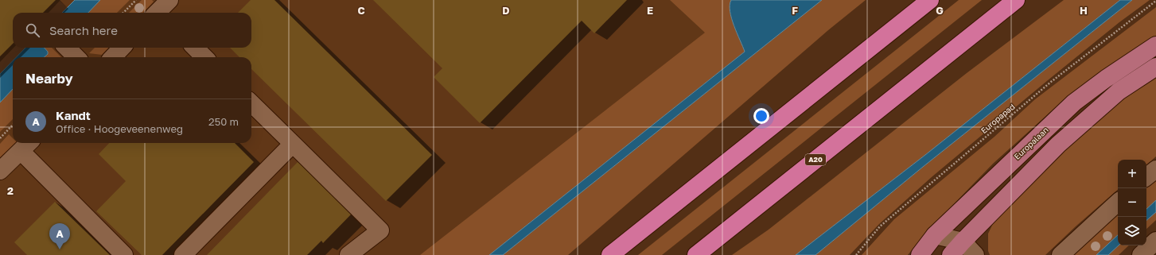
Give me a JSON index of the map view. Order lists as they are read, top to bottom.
{
  "streets": {
    "highway": ["A20"],
    "main road": ["Europalaan"],
    "path": ["Europapad"]
  },
  "page": {
    "search": "Search here",
    "heading": "Nearby",
    "list": [
      {
        "mark": "A",
        "name": "Kandt",
        "note": "Office · Hoogeveenenweg",
        "value": "250 m"
      }
    ],
    "map_buttons": ["+", "−"],
    "pins": "A"
  },
  "grid": {
    "columns": [
      "C",
      "D",
      "E",
      "F",
      "G",
      "H"
    ],
    "rows": ["2"]
  }
}
